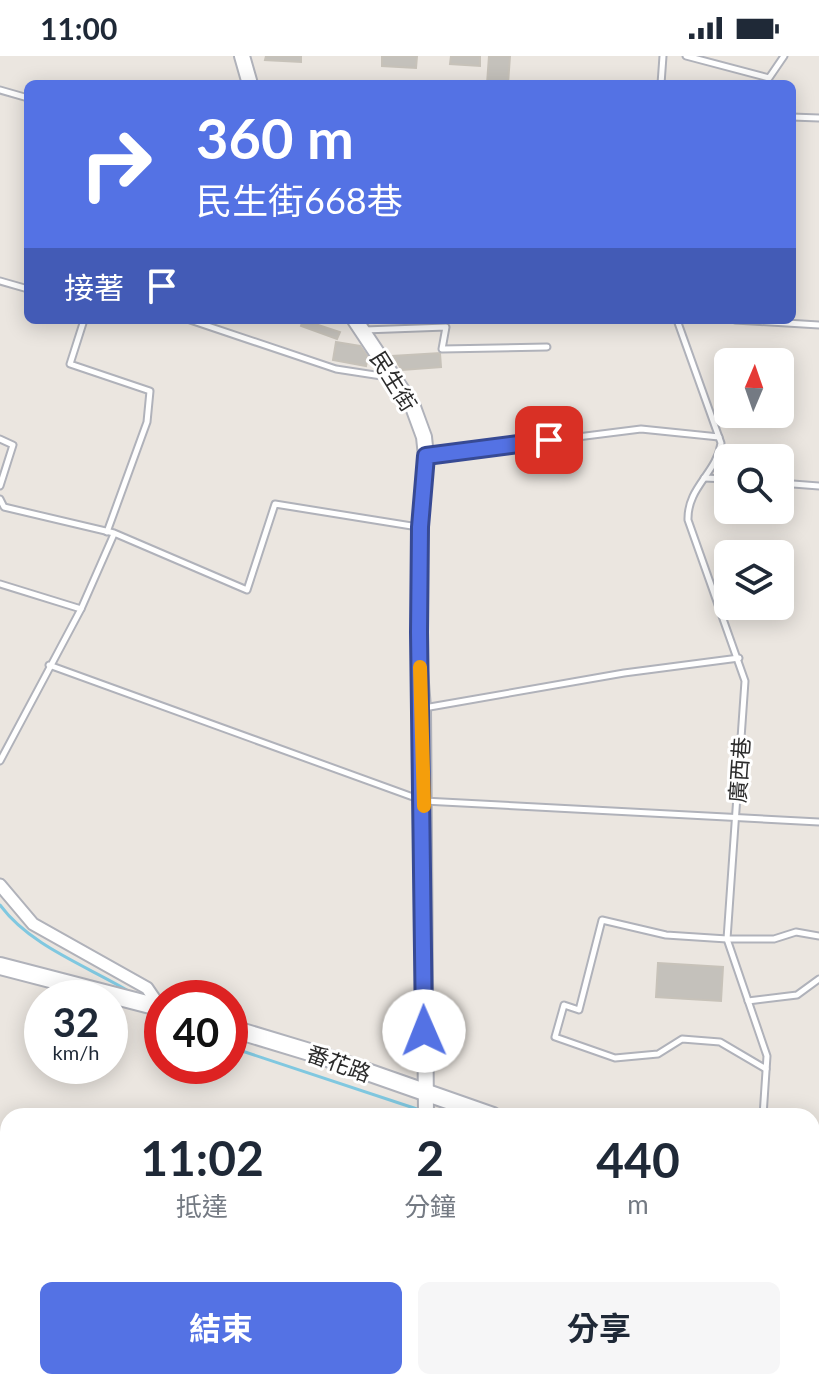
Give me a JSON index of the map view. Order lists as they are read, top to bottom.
{
  "streets": {
    "main road": ["番花路"],
    "street": ["民生街"],
    "lane": ["廣西巷"]
  },
  "crossings": [
    ["民生街", "番花路"]
  ],
  "north": "top",
  "page": {
    "status": "11:00",
    "turn": ["360 m", "民生街668巷"],
    "then": "接著",
    "speed": "32 km/h",
    "limit": "40",
    "eta": [
      "11:02",
      "抵達",
      "2",
      "分鐘",
      "440",
      "m"
    ],
    "buttons": ["結束", "分享"]
  }
}
